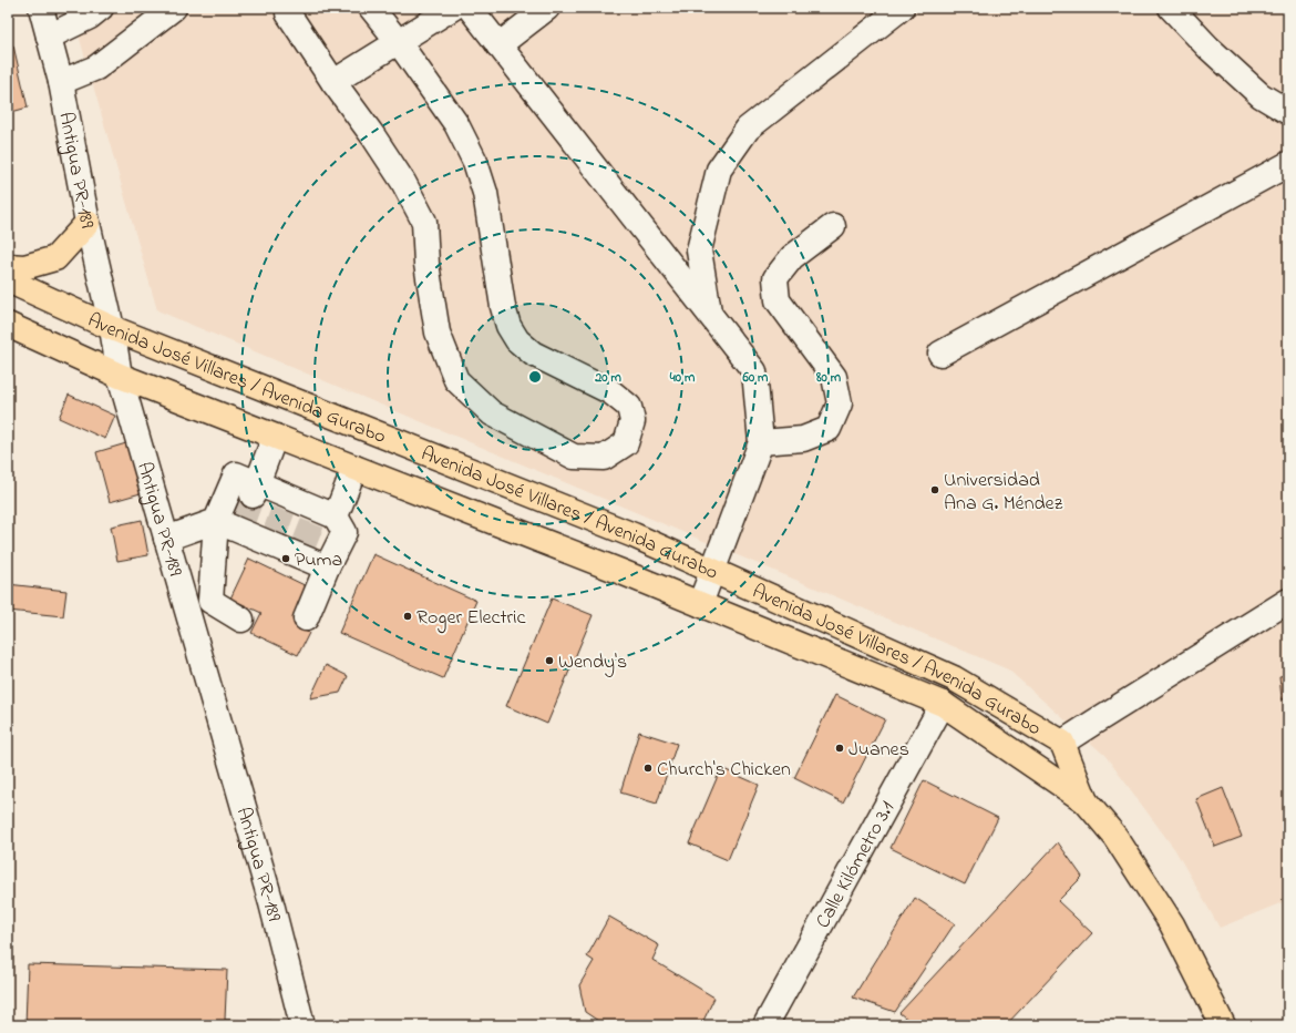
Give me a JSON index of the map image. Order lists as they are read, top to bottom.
{
  "streets": {
    "main road": ["Avenida José Villares / Avenida Gurabo"],
    "street": ["Antigua PR-189", "Calle Kilómetro 3.1"]
  },
  "crossings": [
    ["Antigua PR-189", "Avenida José Villares / Avenida Gurabo"],
    ["Avenida José Villares / Avenida Gurabo", "Calle Kilómetro 3.1"]
  ],
  "places": [
    "Universidad Ana G. Méndez",
    "Puma",
    "Roger Electric",
    "Wendy's",
    "Juanes",
    "Church's Chicken"
  ],
  "rings": [
    "20 m",
    "40 m",
    "60 m",
    "80 m"
  ]
}
